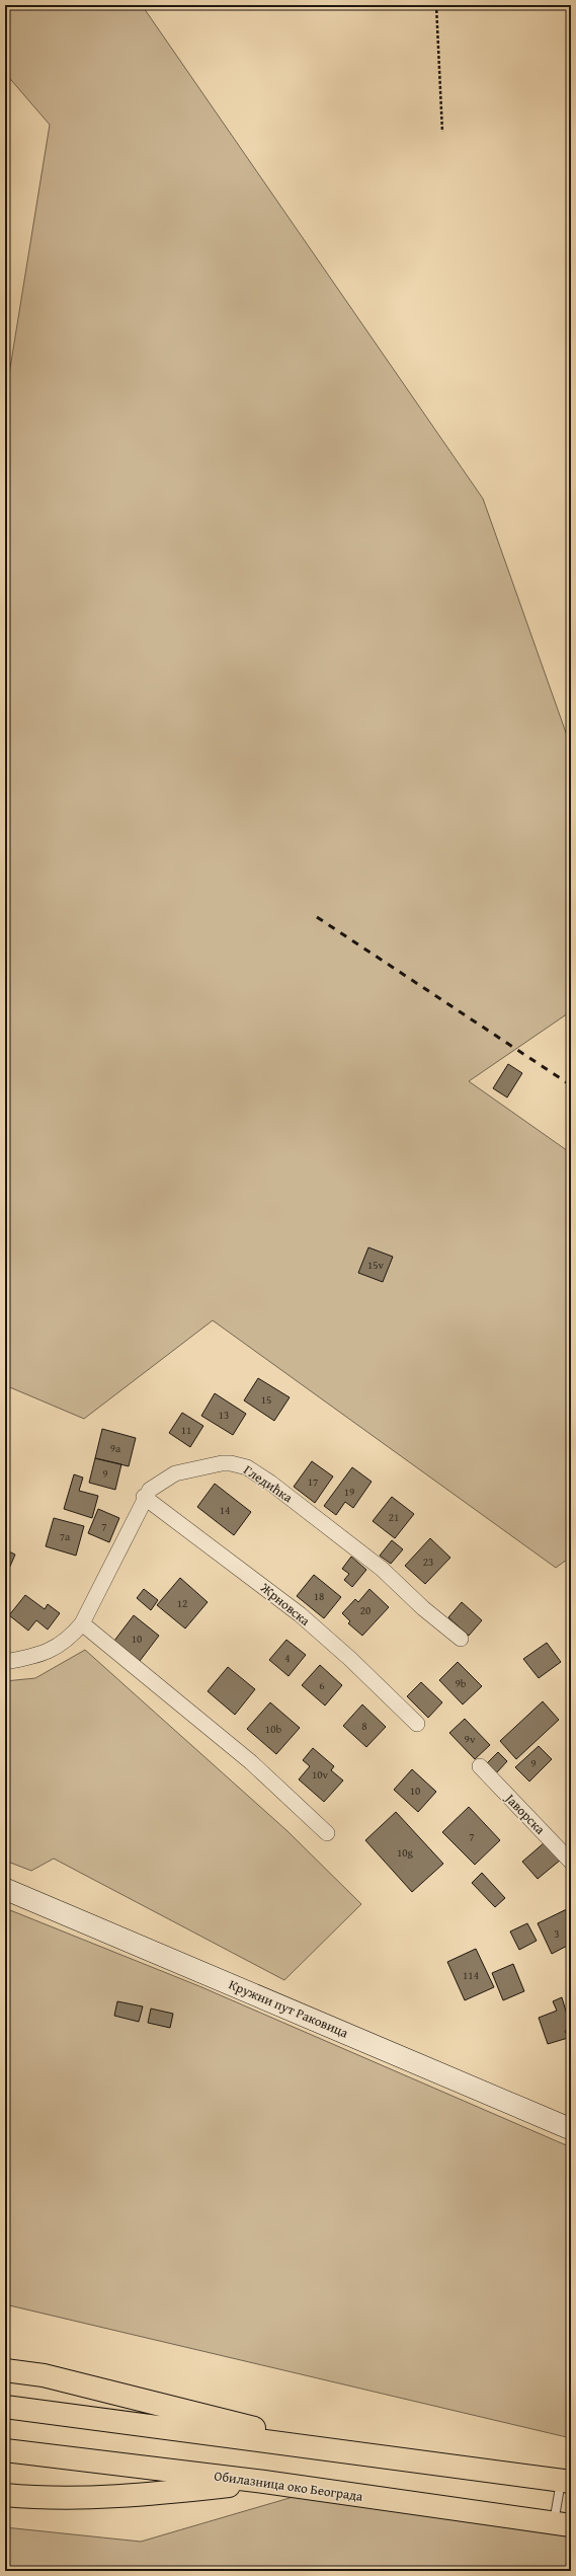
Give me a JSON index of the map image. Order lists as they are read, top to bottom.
{
  "streets": {
    "highway": ["Обилазница око Београда"],
    "main road": ["Кружни пут Раковица"],
    "street": ["Гледићка", "Жрновска", "Јаворска"]
  },
  "crossings": [
    ["Гледићка", "Жрновска"]
  ],
  "house_numbers": [
    "15v",
    "15",
    "13",
    "11",
    "9a",
    "9",
    "17",
    "19",
    "14",
    "21",
    "7",
    "7a",
    "23",
    "18",
    "12",
    "20",
    "10",
    "4",
    "9b",
    "6",
    "8",
    "10b",
    "9v",
    "9",
    "10v",
    "10",
    "7",
    "10g",
    "3",
    "114"
  ]
}
